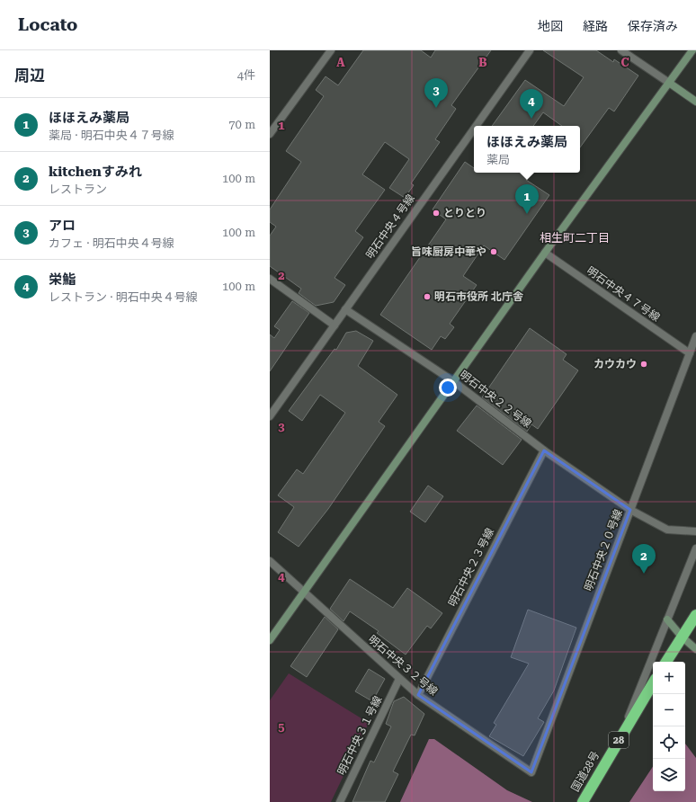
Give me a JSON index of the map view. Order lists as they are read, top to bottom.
{
  "streets": {
    "highway": ["28", "国道28号"],
    "street": [
      "明石中央４号線",
      "明石中央４７号線",
      "明石中央２２号線",
      "明石中央２０号線",
      "明石中央２３号線",
      "明石中央３２号線",
      "明石中央３１号線"
    ]
  },
  "crossings": [
    ["明石中央４号線", "明石中央２２号線"],
    ["明石中央４７号線", "明石中央２０号線"],
    ["明石中央２２号線", "明石中央２０号線"],
    ["明石中央２２号線", "明石中央２３号線"],
    ["明石中央２０号線", "明石中央３２号線"],
    ["明石中央２３号線", "明石中央３２号線"],
    ["明石中央３２号線", "明石中央３１号線"]
  ],
  "districts": ["相生町二丁目"],
  "places": [
    "とりとり",
    "旨味厨房中華や",
    "明石市役所 北庁舎",
    "カウカウ"
  ],
  "page": {
    "header": "Locato",
    "nav": ["地図", "経路", "保存済み"],
    "heading": ["周辺", "4件"],
    "pins": [
      "3",
      "4",
      "1",
      "2"
    ],
    "list": [
      {
        "mark": "1",
        "name": "ほほえみ薬局",
        "note": "薬局 · 明石中央４７号線",
        "value": "70 m"
      },
      {
        "mark": "2",
        "name": "kitchenすみれ",
        "note": "レストラン",
        "value": "100 m"
      },
      {
        "mark": "3",
        "name": "アロ",
        "note": "カフェ · 明石中央４号線",
        "value": "100 m"
      },
      {
        "mark": "4",
        "name": "栄鮨",
        "note": "レストラン · 明石中央４号線",
        "value": "100 m"
      }
    ],
    "popup": ["ほほえみ薬局", "薬局"],
    "map_buttons": ["+", "−"]
  },
  "grid": {
    "columns": ["A", "B", "C"],
    "rows": [
      "1",
      "2",
      "3",
      "4",
      "5"
    ]
  }
}
